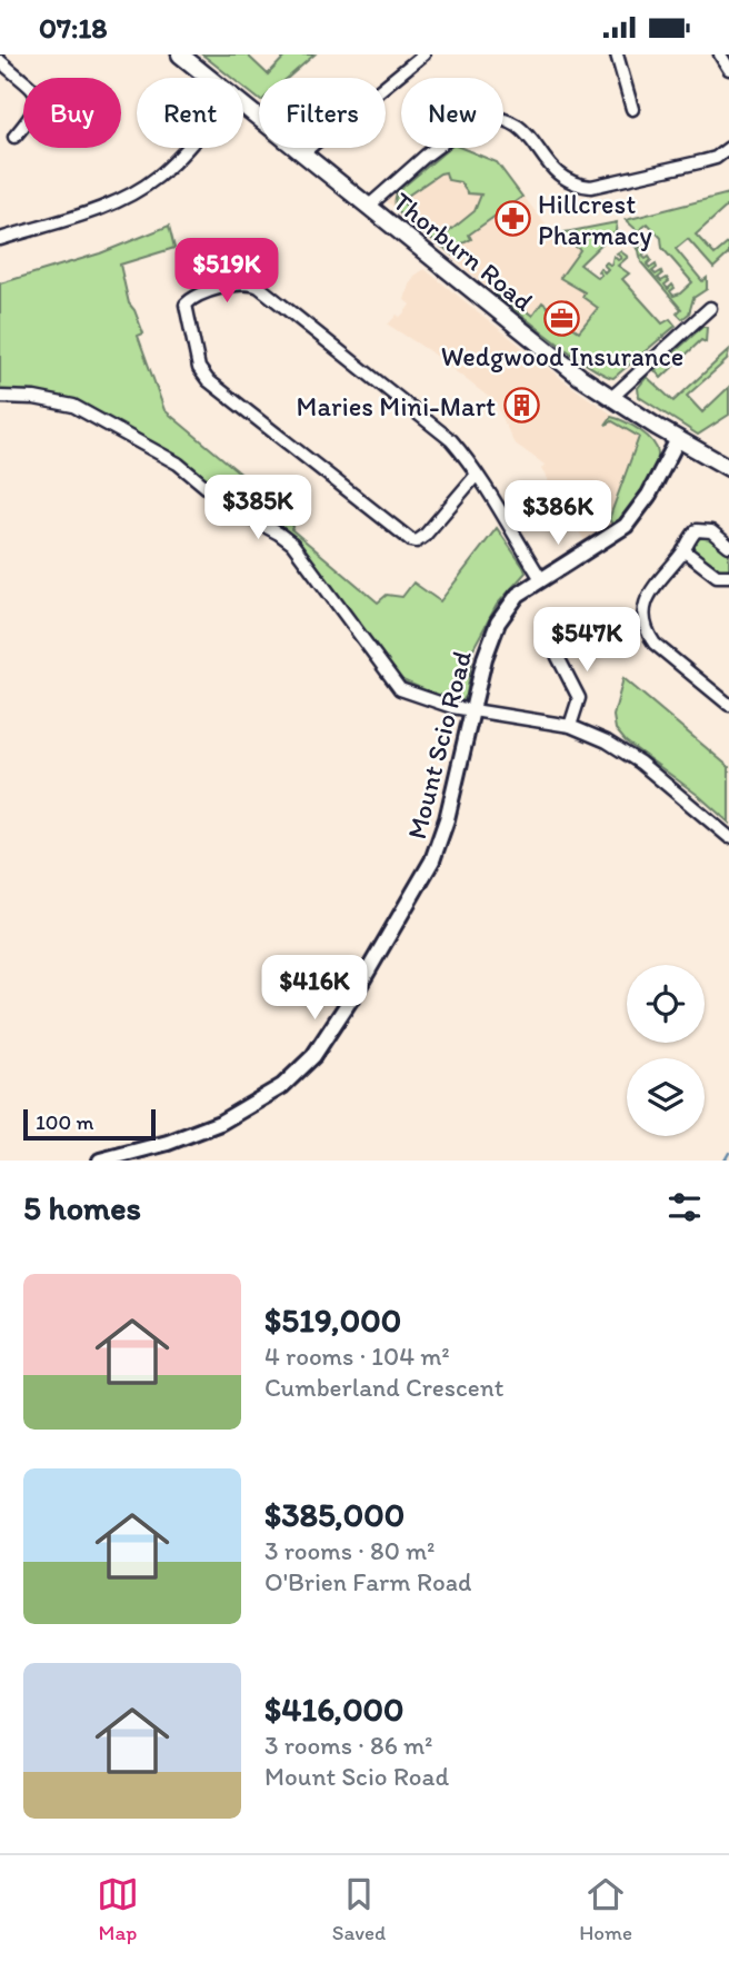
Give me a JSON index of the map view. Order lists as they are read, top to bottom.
{
  "streets": {
    "main road": ["Thorburn Road"],
    "street": ["Mount Scio Road"]
  },
  "crossings": [
    ["Thorburn Road", "Mount Scio Road"]
  ],
  "places": {
    "pharmacy": ["Hillcrest Pharmacy"],
    "office": ["Wedgwood Insurance"],
    "building": ["Maries Mini-Mart"]
  },
  "scale_bar": "100 m",
  "page": {
    "status": "07:18",
    "chip": [
      "Buy",
      "Rent",
      "Filters",
      "New"
    ],
    "price": [
      "$519K",
      "$385K",
      "$386K",
      "$547K",
      "$416K"
    ],
    "scale": "100 m",
    "heading": "5 homes",
    "list": [
      {
        "name": "$519,000",
        "note": "4 rooms · 104 m² · Cumberland Crescent"
      },
      {
        "name": "$385,000",
        "note": "3 rooms · 80 m² · O'Brien Farm Road"
      },
      {
        "name": "$416,000",
        "note": "3 rooms · 86 m² · Mount Scio Road"
      }
    ],
    "tabs": ["Map", "Saved", "Home"]
  }
}
